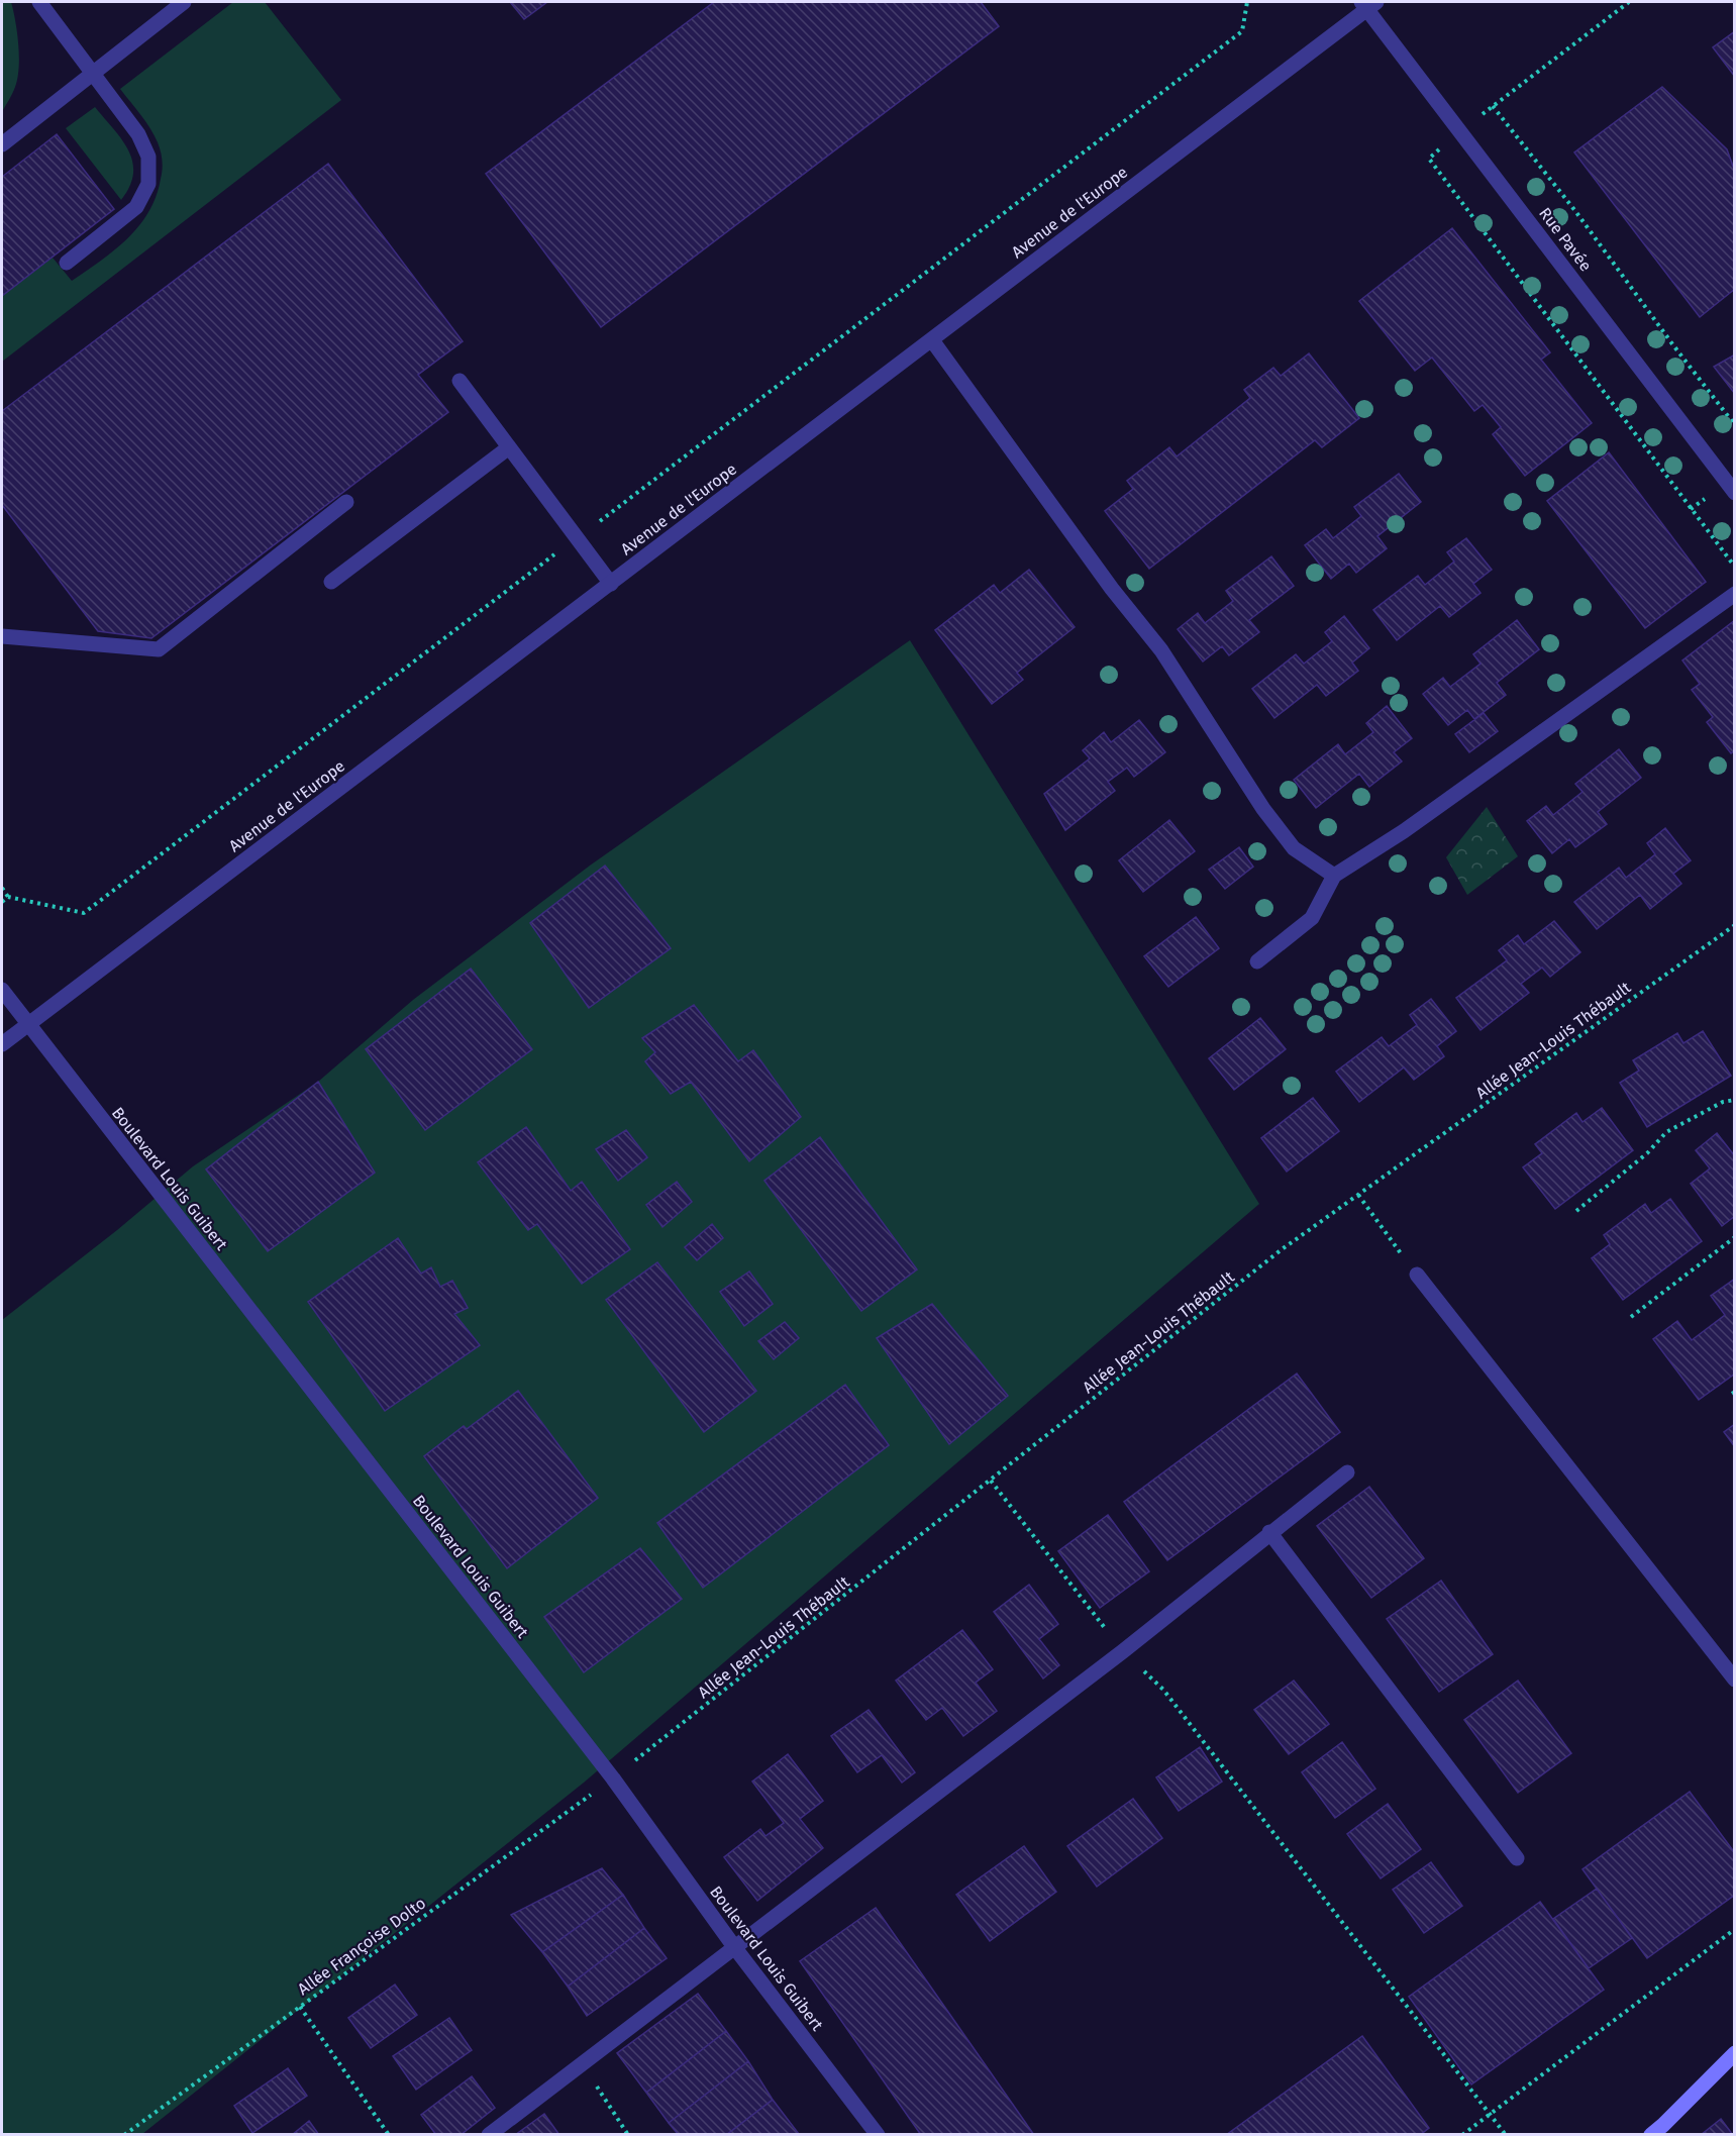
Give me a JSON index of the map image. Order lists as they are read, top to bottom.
{
  "streets": {
    "street": ["Avenue de l'Europe", "Rue Pavée", "Boulevard Louis Guibert"],
    "path": ["Allée Jean-Louis Thébault", "Allée Françoise Dolto"]
  },
  "crossings": [
    ["Avenue de l'Europe", "Rue Pavée"],
    ["Avenue de l'Europe", "Boulevard Louis Guibert"],
    ["Allée Jean-Louis Thébault", "Boulevard Louis Guibert"],
    ["Allée Jean-Louis Thébault", "Allée Françoise Dolto"],
    ["Boulevard Louis Guibert", "Allée Françoise Dolto"]
  ]
}
